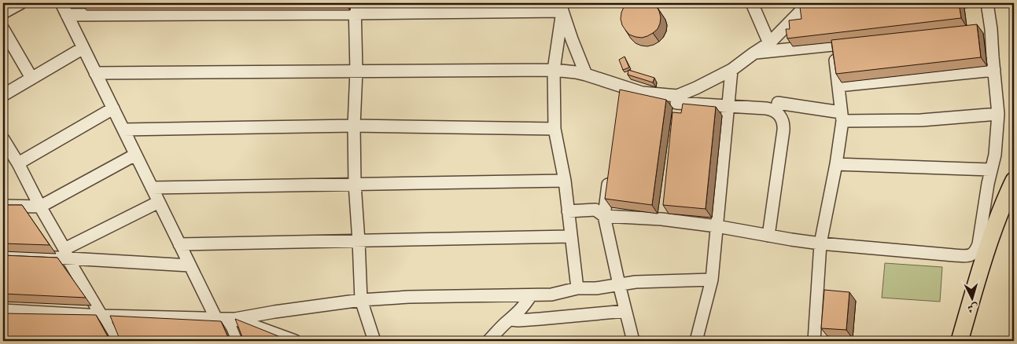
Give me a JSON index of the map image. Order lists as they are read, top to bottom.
{
  "north": "bottom"
}
